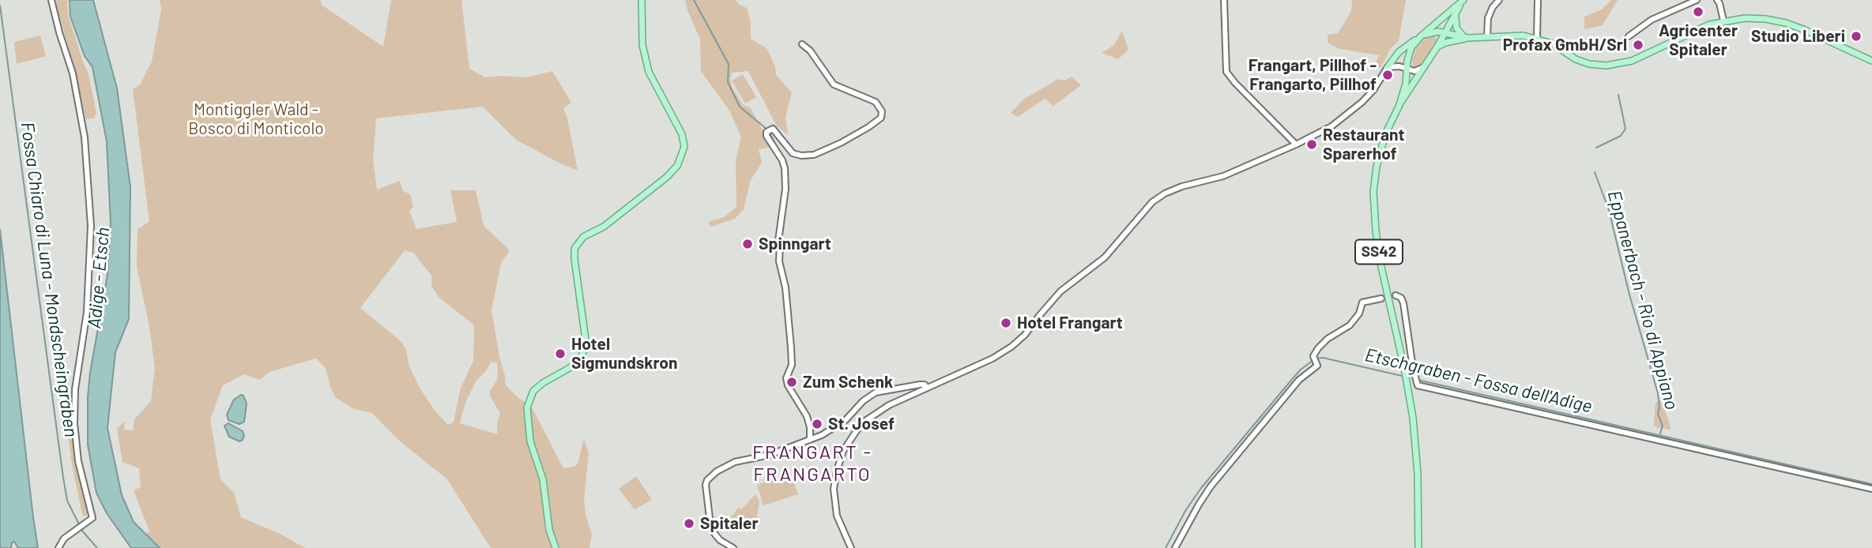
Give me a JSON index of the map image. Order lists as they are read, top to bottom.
{
  "streets": {
    "main road": ["SS42"]
  },
  "districts": ["FRANGART - FRANGARTO"],
  "water": [
    "Adige - Etsch",
    "Fossa Chiaro di Luna - Mondscheingraben",
    "Eppanerbach - Rio di Appiano",
    "Etschgraben - Fossa dell'Adige"
  ],
  "parks": ["Montiggler Wald - Bosco di Monticolo"],
  "places": [
    "Agricenter Spitaler",
    "Studio Liberi",
    "Profax GmbH/Srl",
    "Frangart, Pillhof - Frangarto, Pillhof",
    "Restaurant Sparerhof",
    "Spinngart",
    "Hotel Frangart",
    "Hotel Sigmundskron",
    "Zum Schenk",
    "St. Josef",
    "Spitaler"
  ]
}
